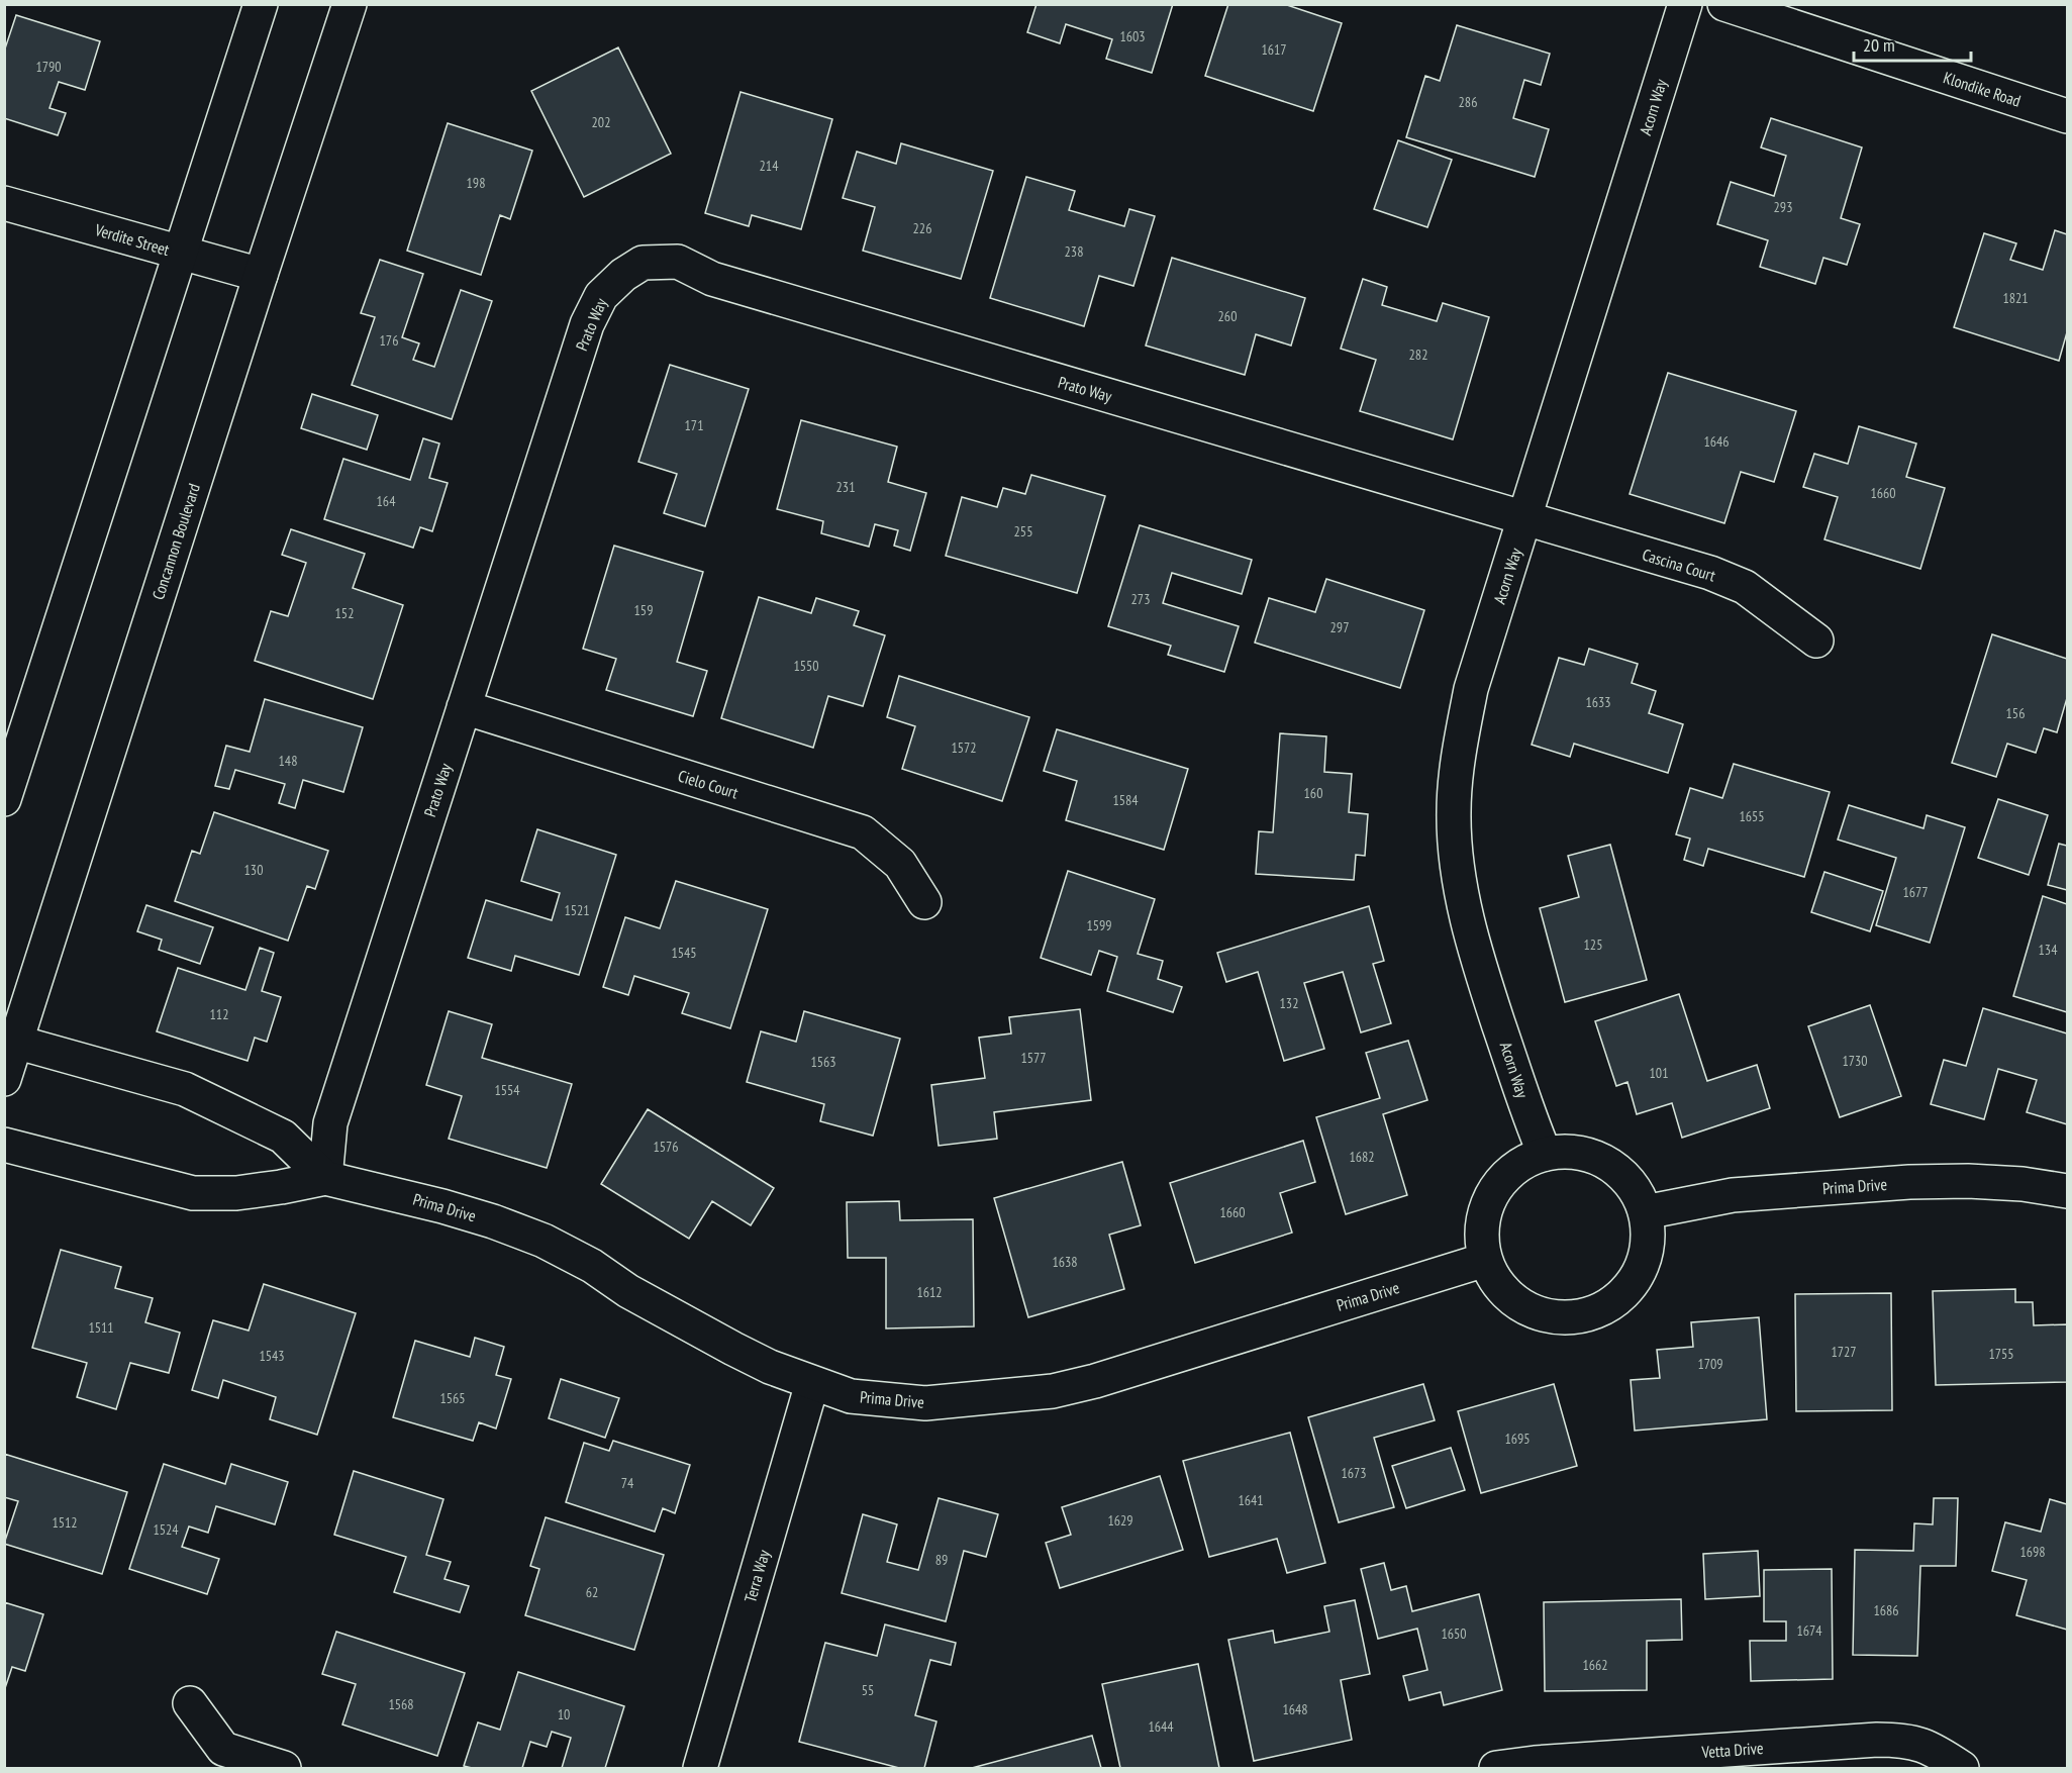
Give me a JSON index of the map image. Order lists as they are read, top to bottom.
{
  "streets": {
    "street": [
      "Klondike Road",
      "Acorn Way",
      "Verdite Street",
      "Prato Way",
      "Concannon Boulevard",
      "Cascina Court",
      "Cielo Court",
      "Prima Drive",
      "Terra Way",
      "Vetta Drive"
    ]
  },
  "crossings": [
    ["Acorn Way", "Prato Way"],
    ["Acorn Way", "Cascina Court"],
    ["Acorn Way", "Prima Drive"],
    ["Verdite Street", "Concannon Boulevard"],
    ["Prato Way", "Cascina Court"],
    ["Prato Way", "Cielo Court"],
    ["Prato Way", "Prima Drive"],
    ["Prima Drive", "Terra Way"]
  ],
  "house_numbers": [
    "1603",
    "1617",
    "1790",
    "286",
    "202",
    "214",
    "198",
    "293",
    "226",
    "238",
    "1821",
    "260",
    "176",
    "282",
    "171",
    "1646",
    "231",
    "1660",
    "164",
    "255",
    "273",
    "159",
    "152",
    "297",
    "1550",
    "1633",
    "156",
    "1572",
    "148",
    "160",
    "1584",
    "1655",
    "130",
    "1677",
    "1521",
    "1599",
    "125",
    "134",
    "1545",
    "132",
    "112",
    "1577",
    "1730",
    "1563",
    "101",
    "1554",
    "1576",
    "1682",
    "1660",
    "1638",
    "1612",
    "1511",
    "1727",
    "1755",
    "1543",
    "1709",
    "1565",
    "1695",
    "1673",
    "74",
    "1641",
    "1629",
    "1512",
    "1524",
    "1698",
    "89",
    "62",
    "1686",
    "1674",
    "1650",
    "1662",
    "55",
    "1568",
    "1648",
    "10",
    "1644"
  ],
  "scale_bar": "20 m"
}
